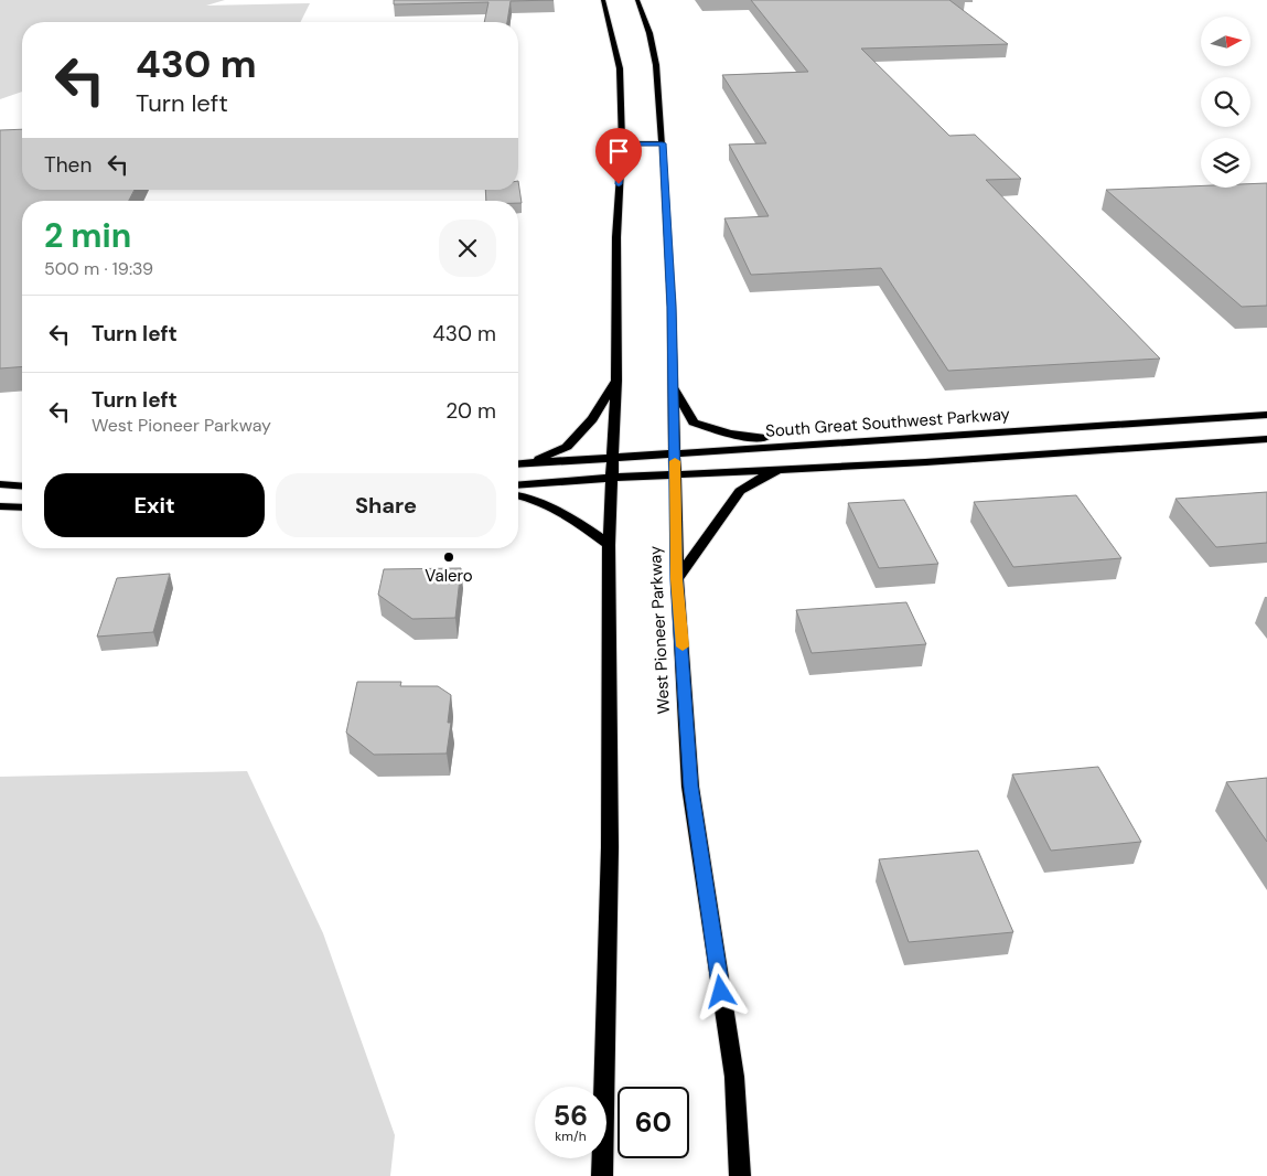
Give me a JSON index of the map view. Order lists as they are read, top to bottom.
{
  "streets": {
    "main road": ["South Great Southwest Parkway", "West Pioneer Parkway"]
  },
  "crossings": [
    ["South Great Southwest Parkway", "West Pioneer Parkway"]
  ],
  "places": ["Valero"],
  "north": "right",
  "page": {
    "turn": ["430 m", "Turn left"],
    "then": "Then",
    "heading": ["2 min", "500 m · 19:39"],
    "list": [
      {
        "name": "Turn left",
        "value": "430 m"
      },
      {
        "name": "Turn left",
        "note": "West Pioneer Parkway",
        "value": "20 m"
      }
    ],
    "buttons": ["Exit", "Share"],
    "speed": "56 km/h",
    "limit": "60"
  }
}
